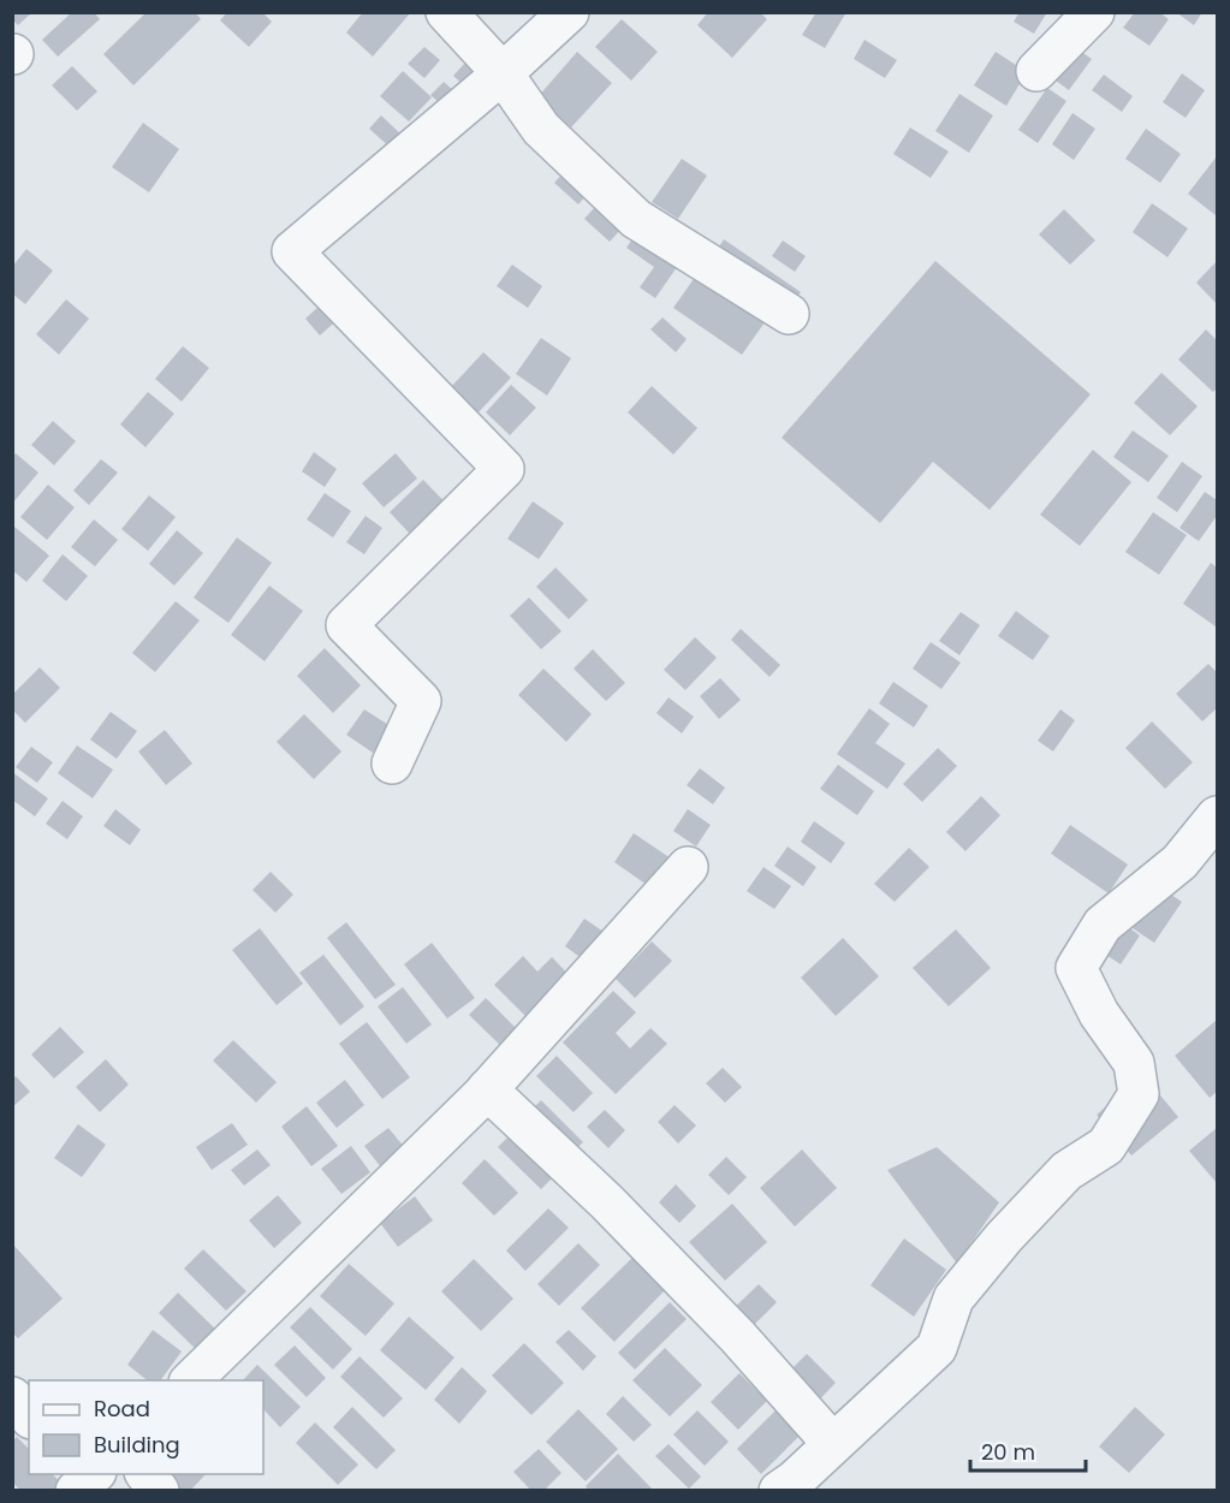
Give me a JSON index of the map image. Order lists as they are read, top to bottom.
{
  "legend": ["Road", "Building"],
  "scale_bar": "20 m"
}
